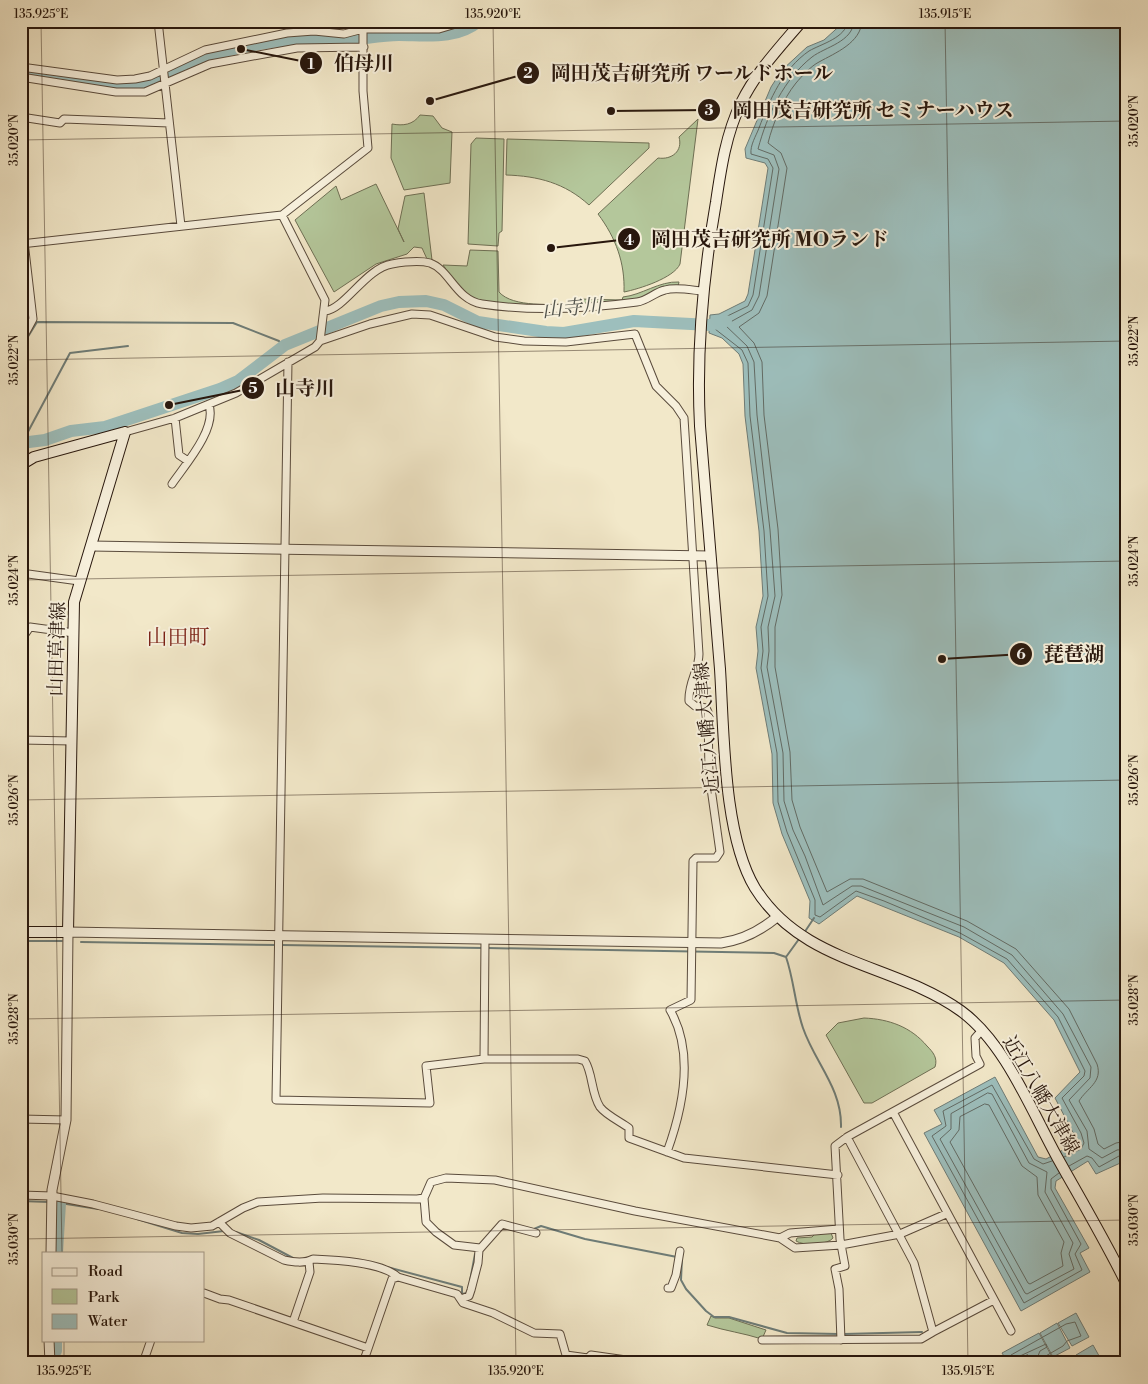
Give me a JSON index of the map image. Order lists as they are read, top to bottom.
{
  "streets": {
    "main road": ["山田草津線", "近江八幡大津線"]
  },
  "districts": ["山田町"],
  "water": ["山寺川"],
  "places": [
    "伯母川",
    "岡田茂吉研究所 ワールドホール",
    "岡田茂吉研究所 セミナーハウス",
    "岡田茂吉研究所 MOランド",
    "山寺川",
    "琵琶湖"
  ],
  "legend": ["Road", "Park", "Water"],
  "coordinates": [
    "135.925°E",
    "135.920°E",
    "135.915°E",
    "35.020°N",
    "35.022°N",
    "35.024°N",
    "35.026°N",
    "35.028°N",
    "35.030°N"
  ]
}
